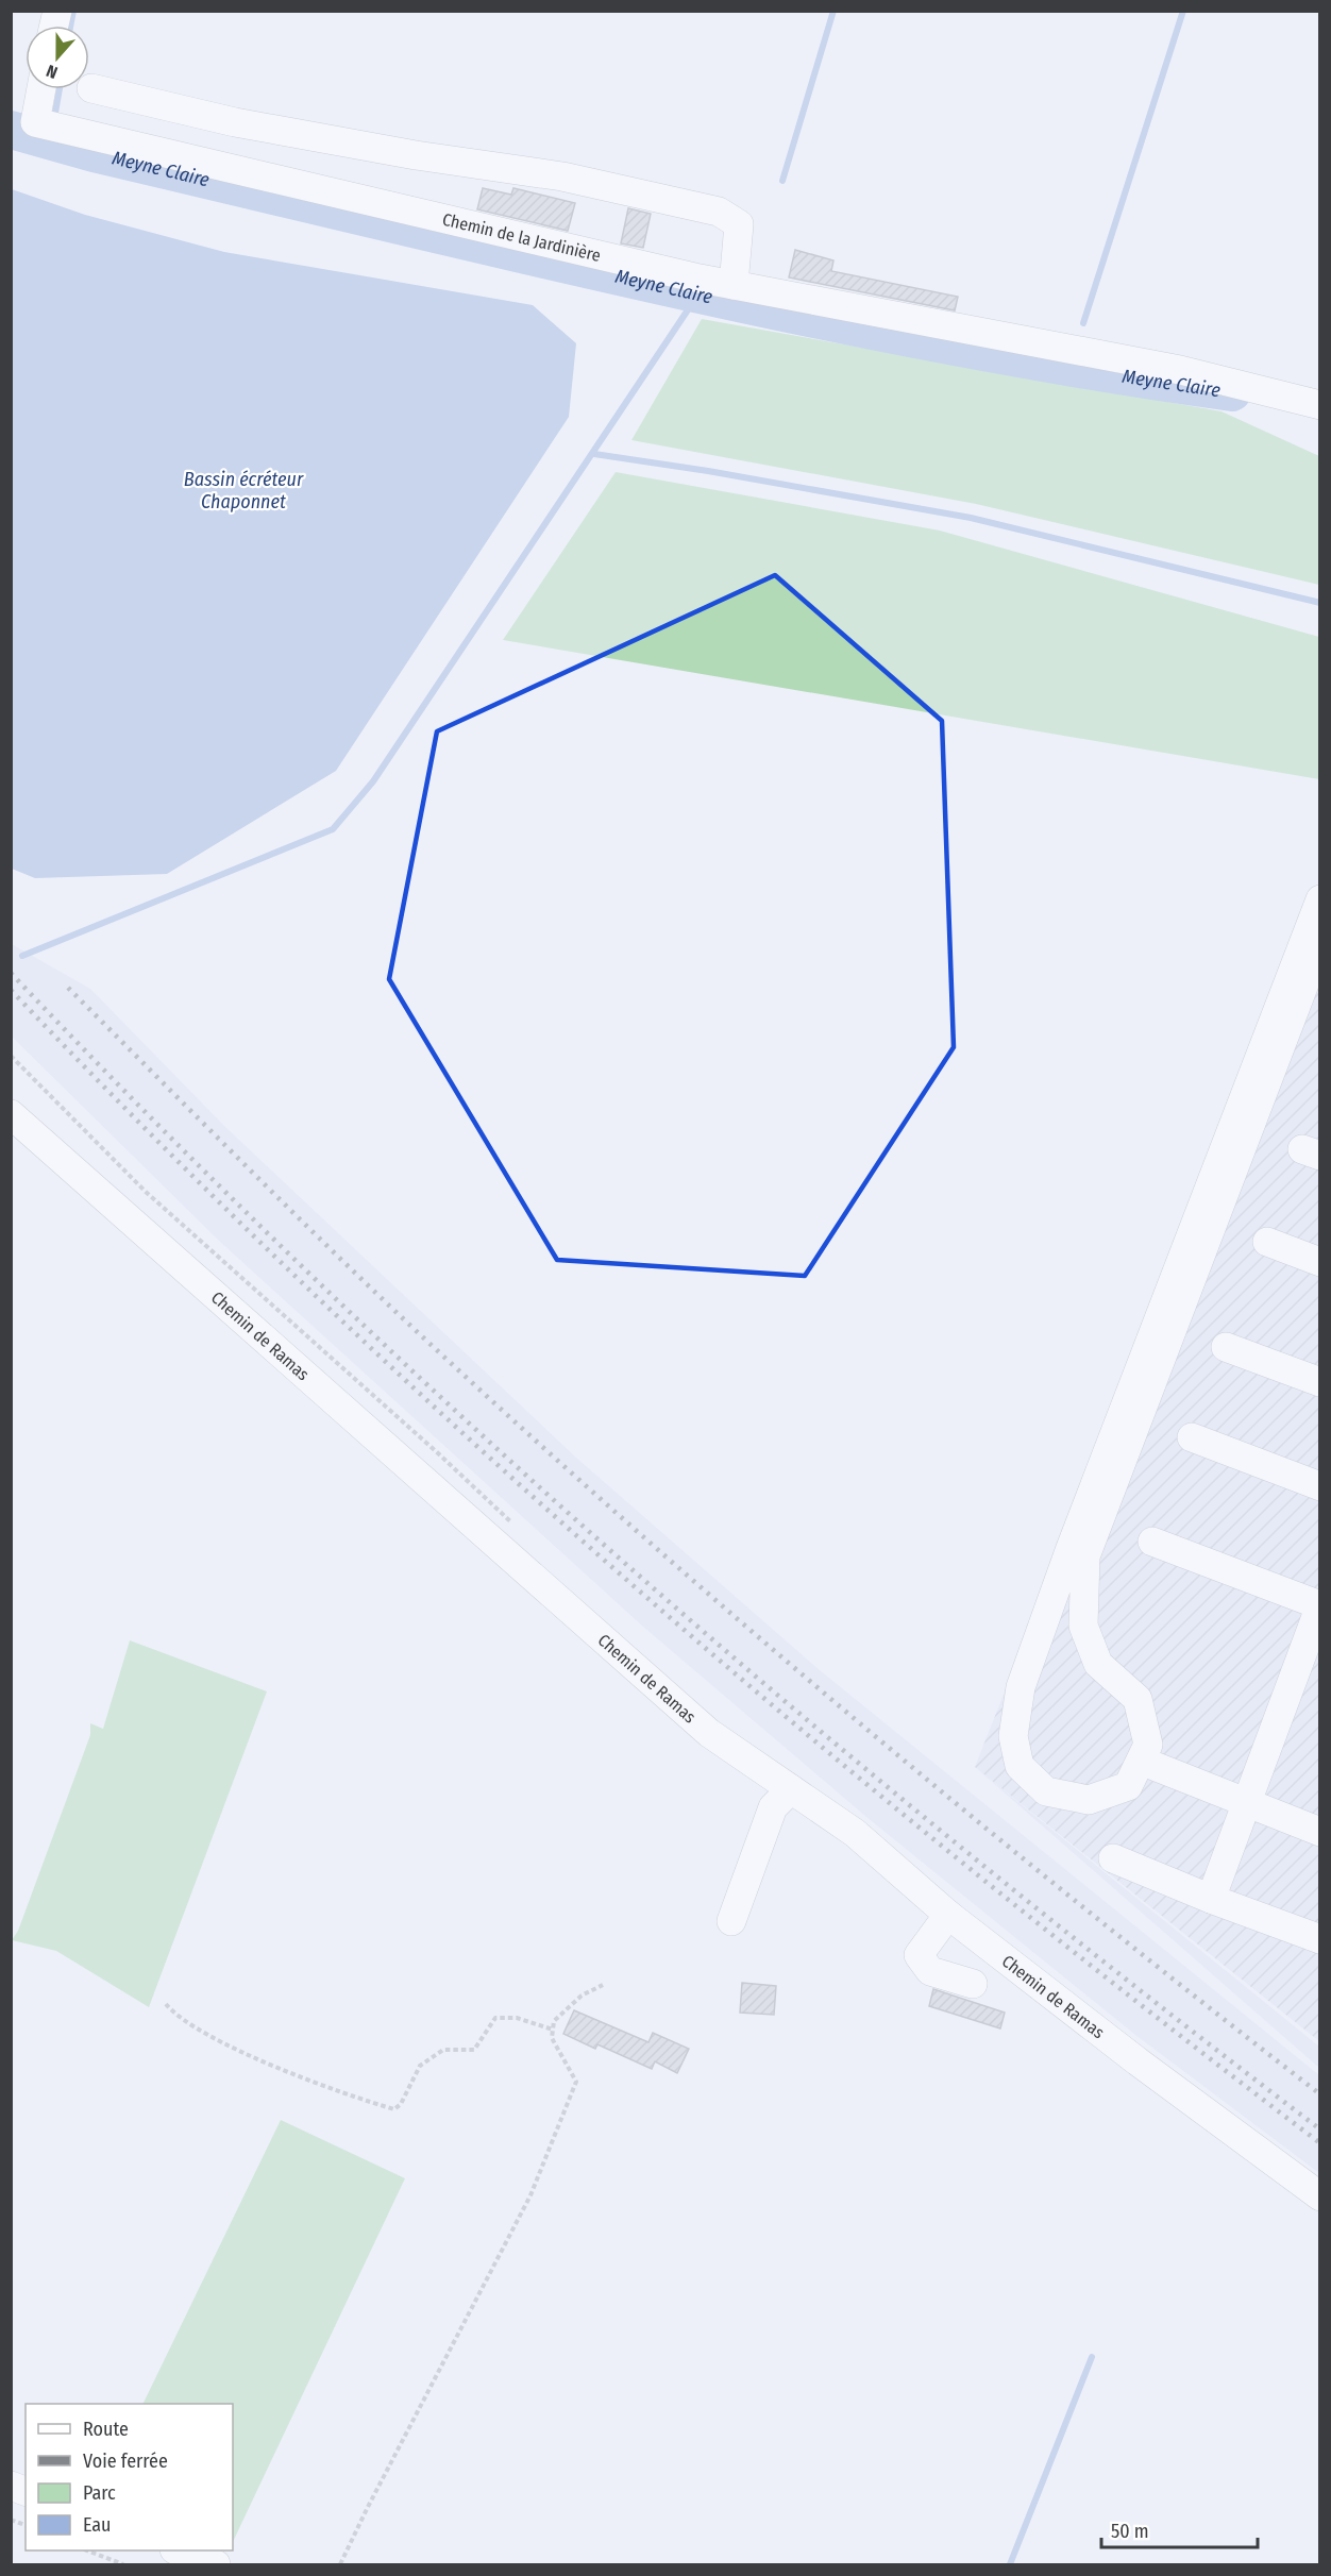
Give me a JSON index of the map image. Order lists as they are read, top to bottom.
{
  "streets": {
    "street": ["Chemin de la Jardinière", "Chemin de Ramas"]
  },
  "water": ["Meyne Claire", "Bassin écréteur Chaponnet"],
  "legend": [
    "Route",
    "Voie ferrée",
    "Parc",
    "Eau"
  ],
  "scale_bar": "50 m",
  "north": "bottom"
}
